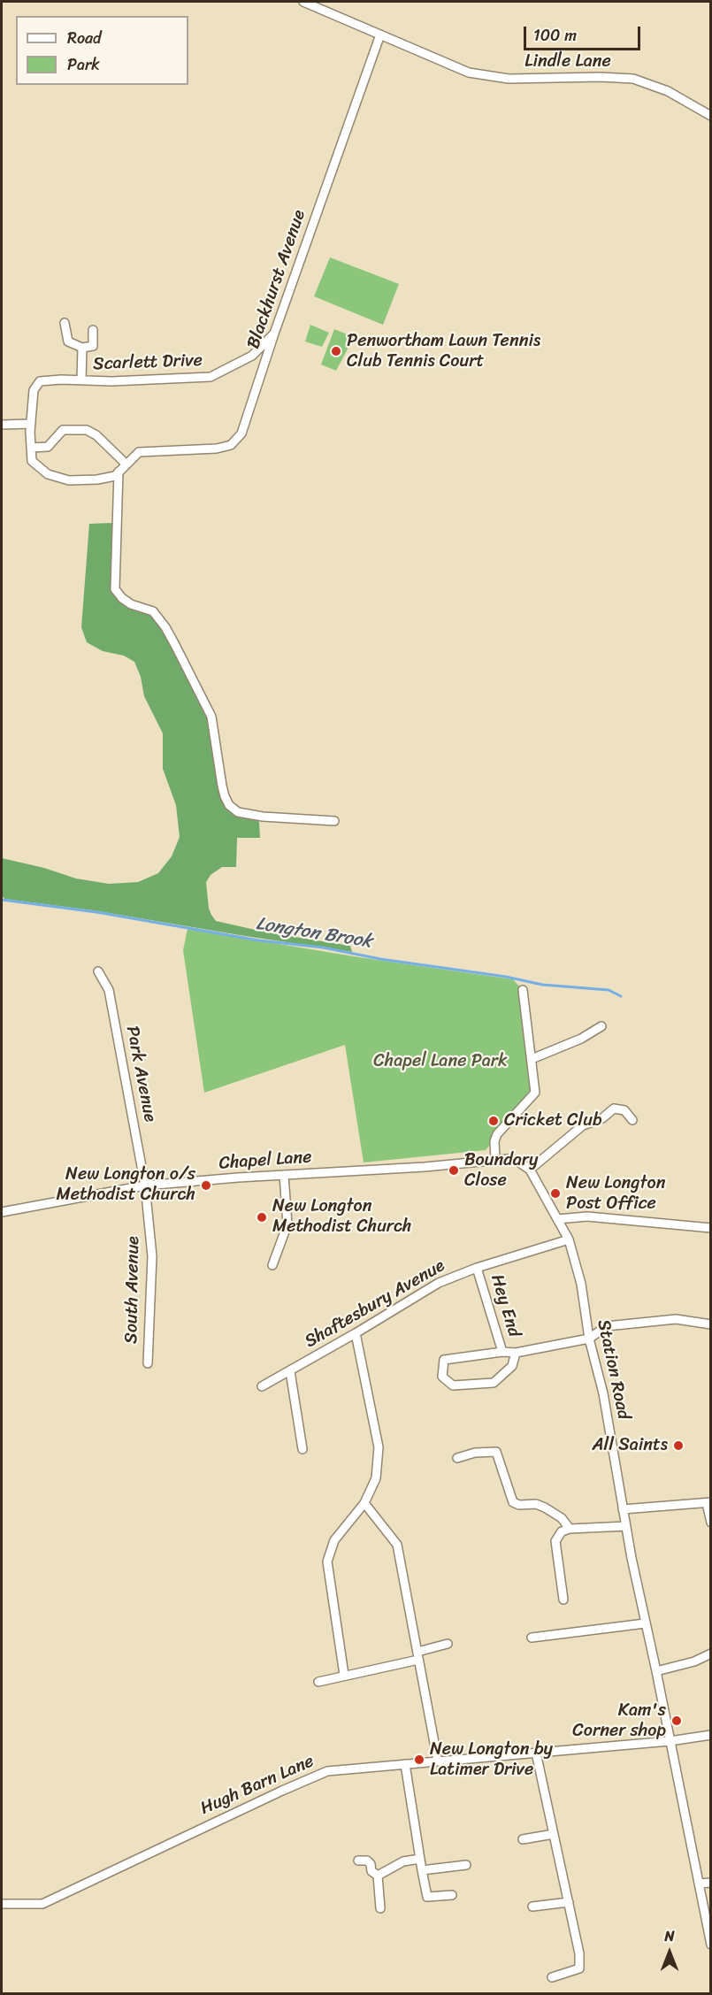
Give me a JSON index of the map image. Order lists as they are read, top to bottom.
{
  "streets": {
    "street": [
      "Lindle Lane",
      "Blackhurst Avenue",
      "Scarlett Drive",
      "Park Avenue",
      "Chapel Lane",
      "South Avenue",
      "Shaftesbury Avenue",
      "Hey End",
      "Station Road",
      "Hugh Barn Lane"
    ]
  },
  "crossings": [
    ["Lindle Lane", "Blackhurst Avenue"],
    ["Blackhurst Avenue", "Scarlett Drive"],
    ["Park Avenue", "Chapel Lane"],
    ["Park Avenue", "South Avenue"],
    ["Chapel Lane", "South Avenue"],
    ["Chapel Lane", "Station Road"],
    ["Shaftesbury Avenue", "Hey End"],
    ["Shaftesbury Avenue", "Station Road"],
    ["Station Road", "Hugh Barn Lane"]
  ],
  "water": ["Longton Brook"],
  "parks": ["Chapel Lane Park"],
  "places": [
    "Penwortham Lawn Tennis Club Tennis Court",
    "Cricket Club",
    "Boundary Close",
    "New Longton o/s Methodist Church",
    "New Longton Post Office",
    "New Longton Methodist Church",
    "All Saints",
    "Kam's Corner shop",
    "New Longton by Latimer Drive"
  ],
  "legend": ["Road", "Park"],
  "scale_bar": "100 m",
  "north": "top"
}
